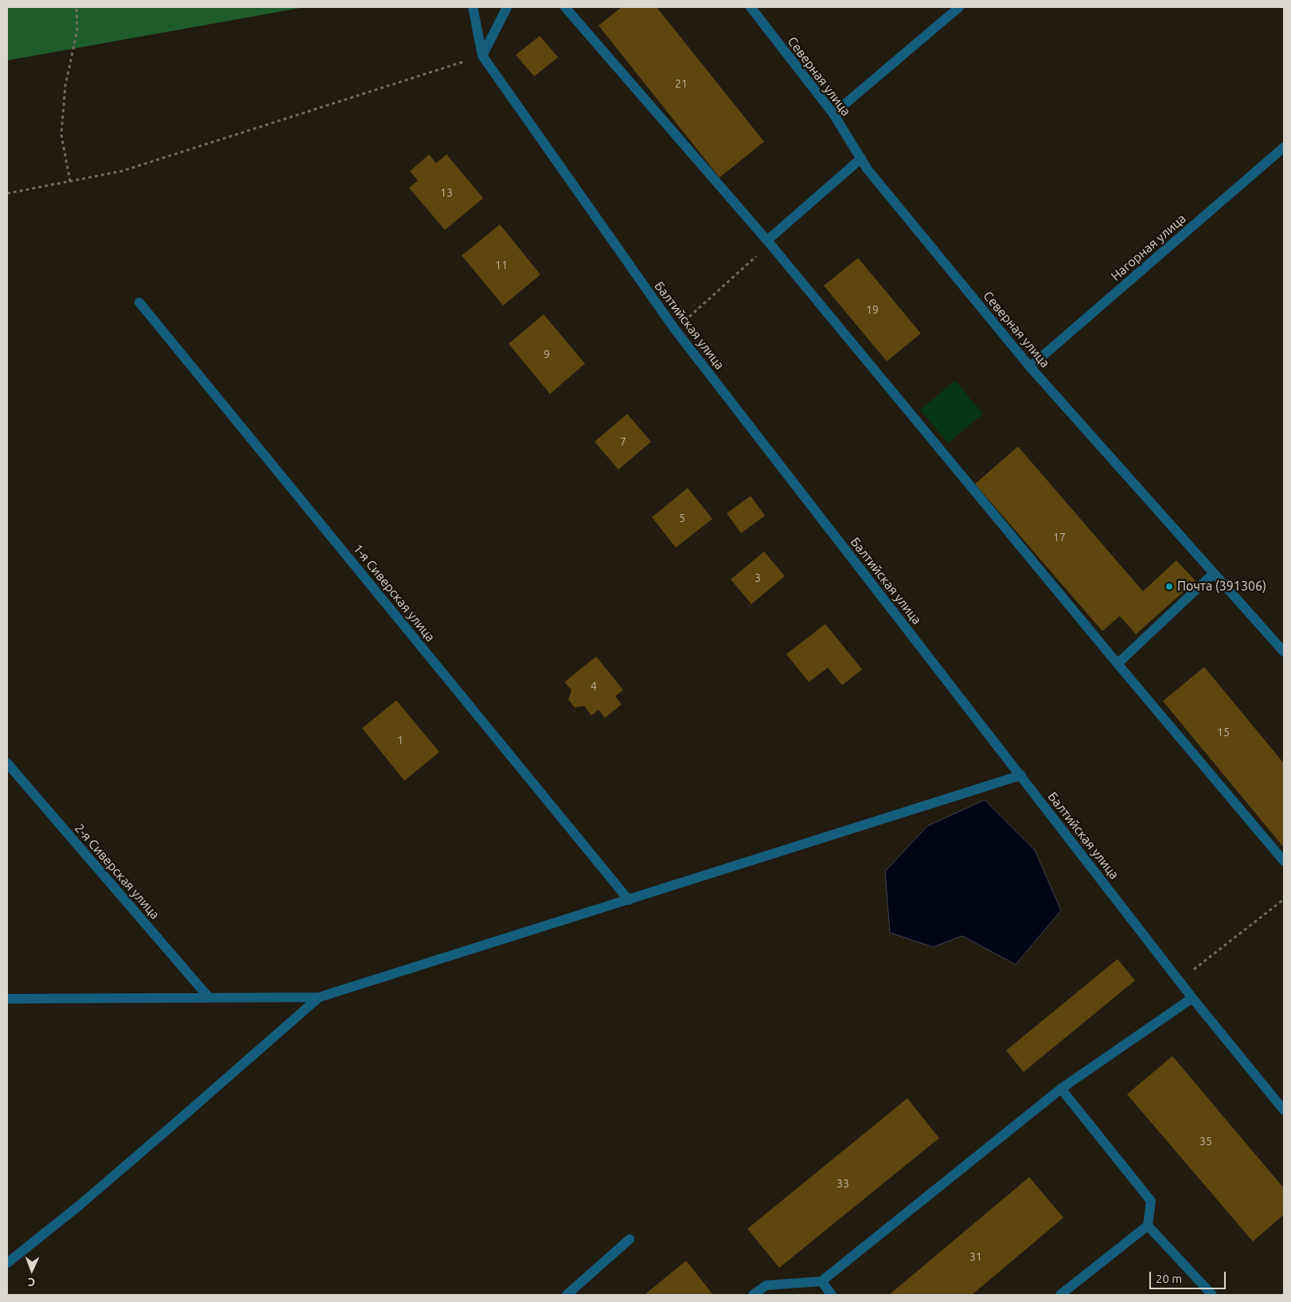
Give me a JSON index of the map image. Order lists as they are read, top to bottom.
{
  "streets": {
    "street": [
      "Северная улица",
      "Нагорная улица",
      "Балтийская улица",
      "1-я Сиверская улица",
      "2-я Сиверская улица"
    ]
  },
  "crossings": [
    ["Северная улица", "Нагорная улица"]
  ],
  "places": ["Почта (391306)"],
  "house_numbers": [
    "21",
    "13",
    "11",
    "19",
    "9",
    "7",
    "5",
    "17",
    "3",
    "4",
    "15",
    "1",
    "35",
    "33",
    "31"
  ],
  "scale_bar": "20 m",
  "north": "bottom"
}
